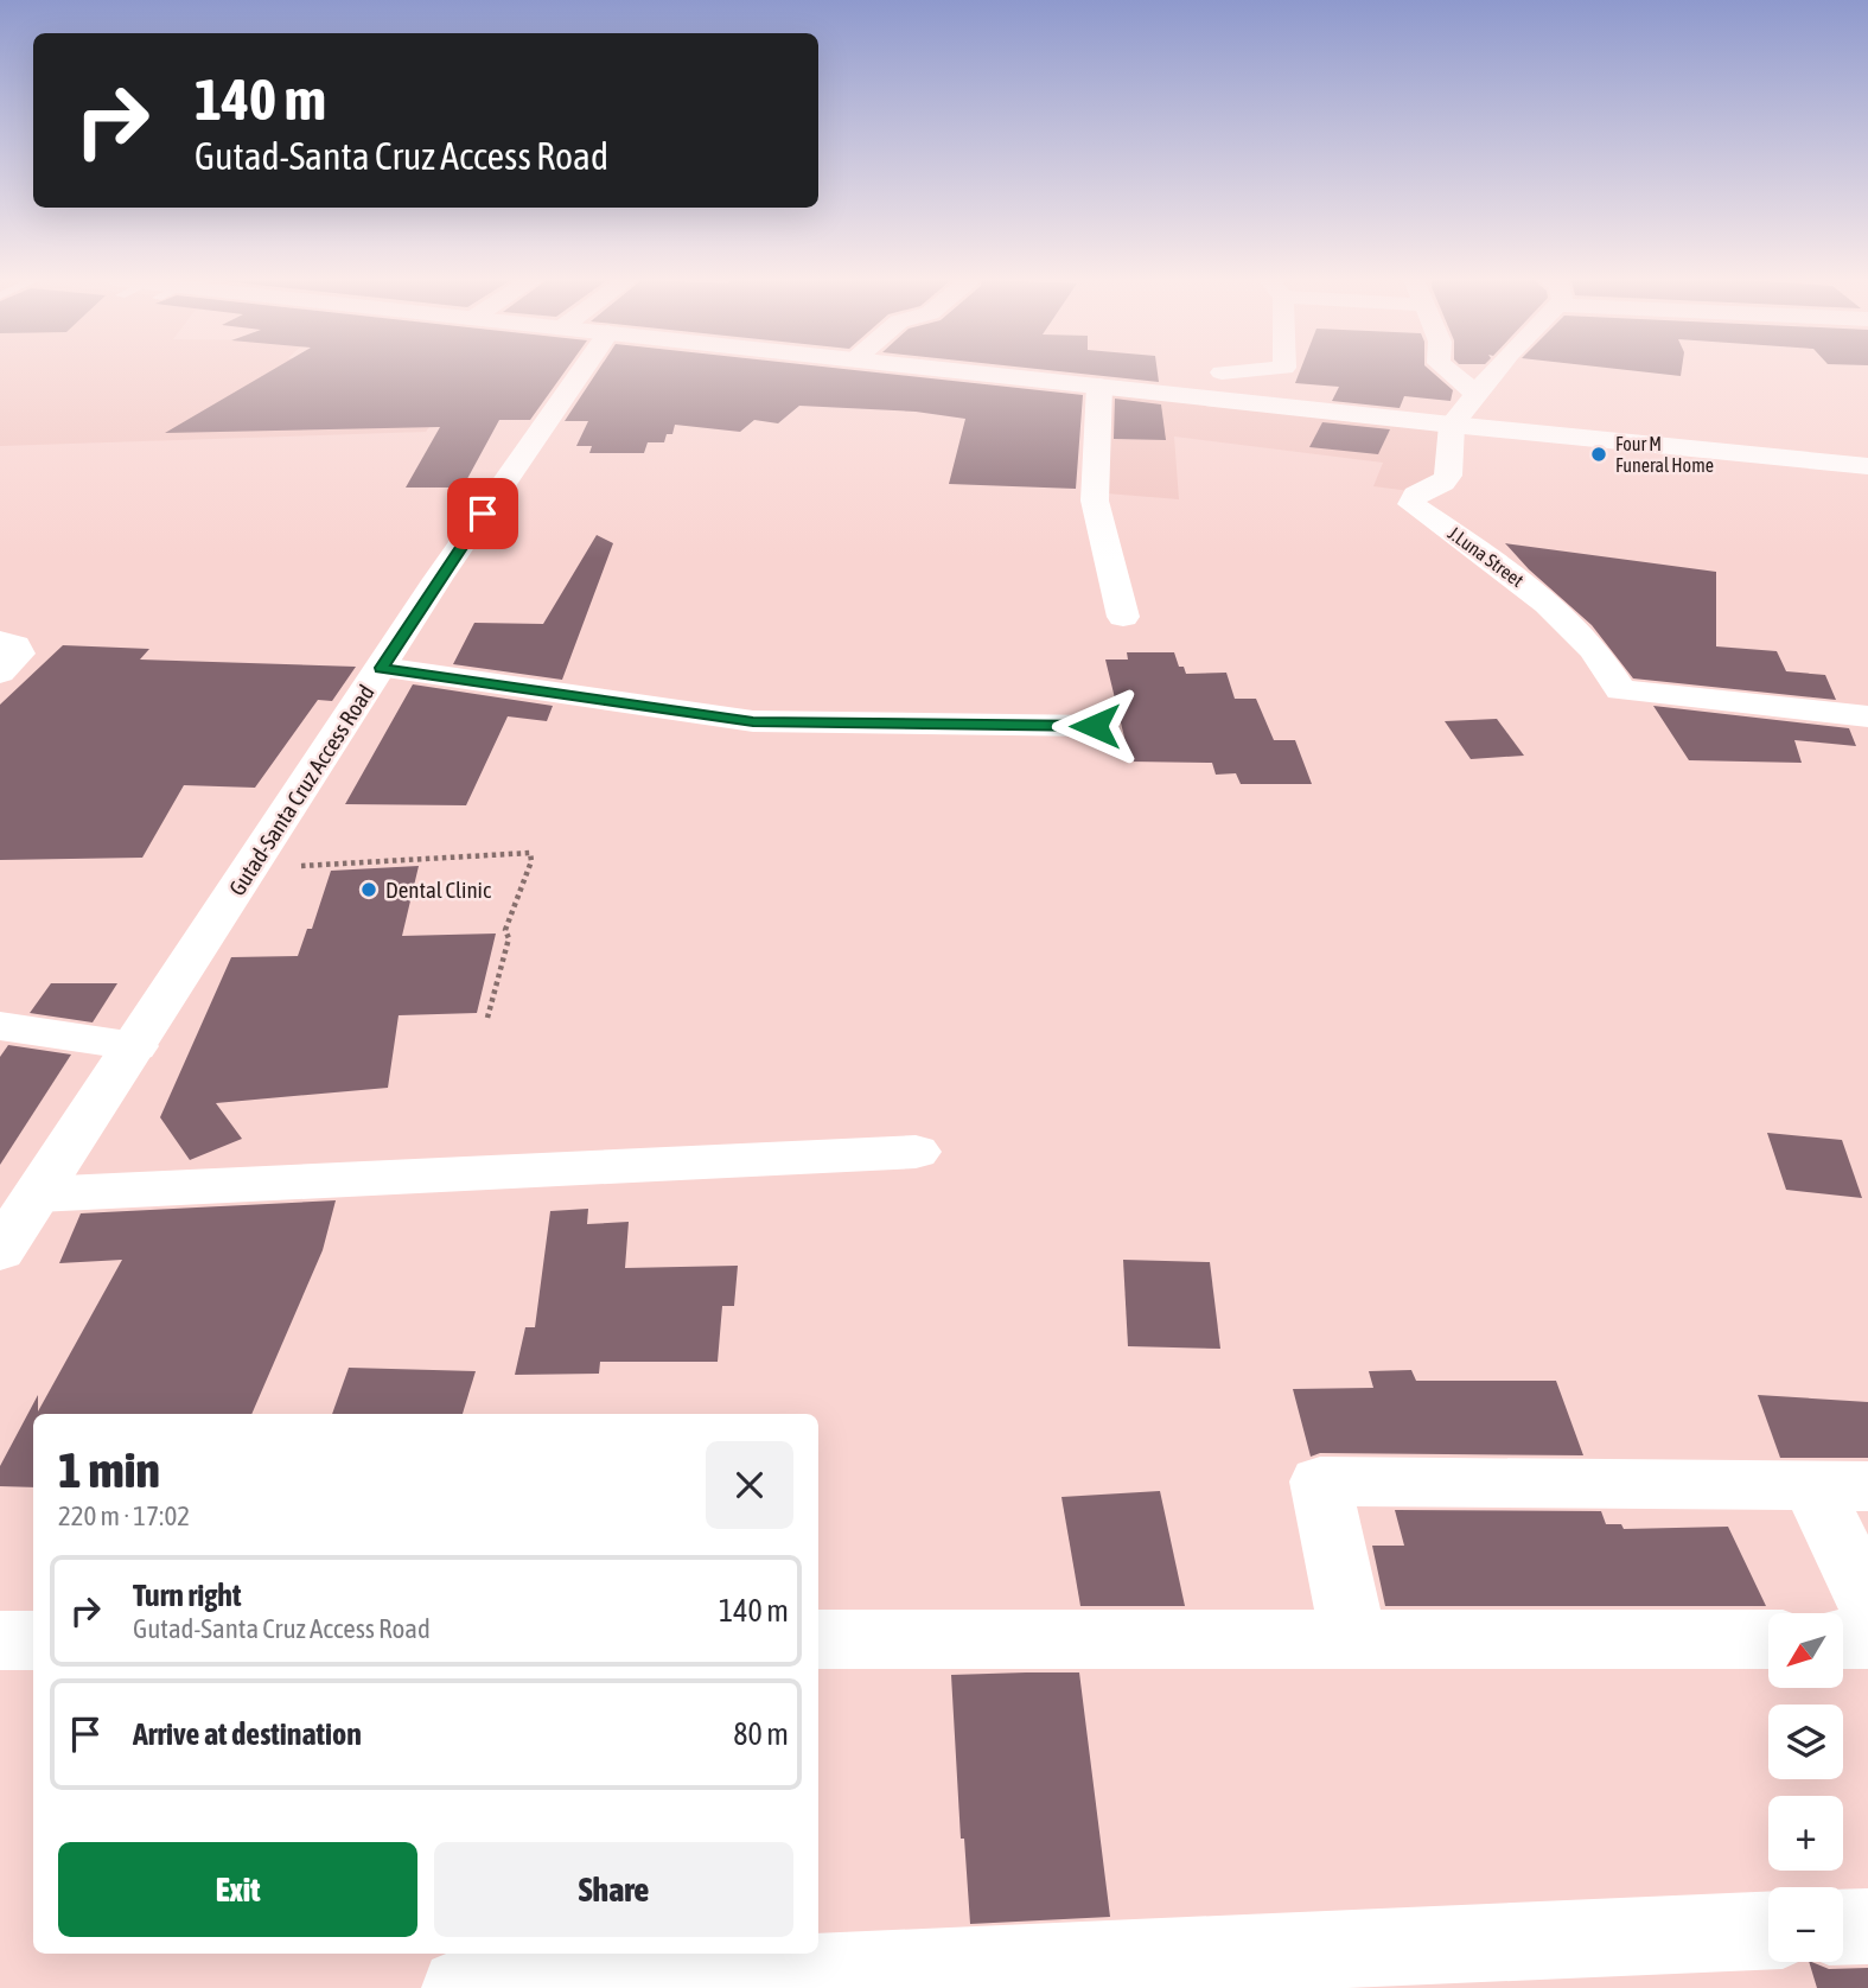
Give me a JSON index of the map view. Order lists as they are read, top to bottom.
{
  "streets": {
    "street": ["J.Luna Street", "Gutad-Santa Cruz Access Road"]
  },
  "places": ["Four M Funeral Home", "Dental Clinic"],
  "north": "bottom left",
  "page": {
    "turn": ["140 m", "Gutad-Santa Cruz Access Road"],
    "heading": ["1 min", "220 m · 17:02"],
    "list": [
      {
        "name": "Turn right",
        "note": "Gutad-Santa Cruz Access Road",
        "value": "140 m"
      },
      {
        "name": "Arrive at destination",
        "value": "80 m"
      }
    ],
    "map_buttons": ["+", "−"],
    "buttons": ["Exit", "Share"]
  }
}
